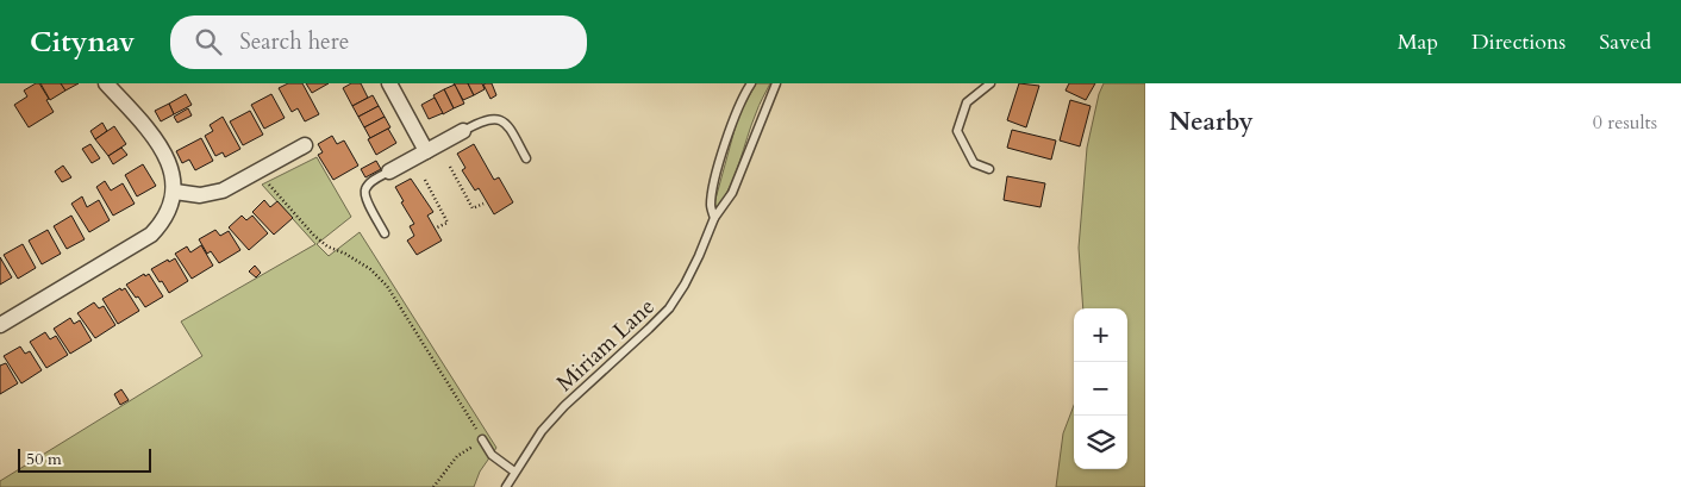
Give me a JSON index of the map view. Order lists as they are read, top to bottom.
{
  "streets": {
    "lane": ["Miriam Lane"]
  },
  "scale_bar": "50 m",
  "page": {
    "header": "Citynav",
    "search": "Search here",
    "nav": ["Map", "Directions", "Saved"],
    "heading": ["Nearby", "0 results"],
    "map_buttons": ["+", "−"],
    "scale": "50 m"
  }
}
